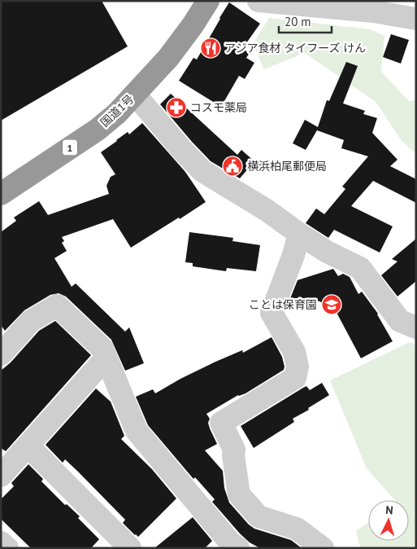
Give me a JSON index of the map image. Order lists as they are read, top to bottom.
{
  "streets": {
    "highway": ["国道1号", "1"]
  },
  "places": {
    "restaurant": ["アジア食材 タイフーズ けん"],
    "pharmacy": ["コスモ薬局"],
    "public building": ["横浜柏尾郵便局"],
    "school or university": ["ことは保育園"]
  },
  "scale_bar": "20 m",
  "north": "top"
}
